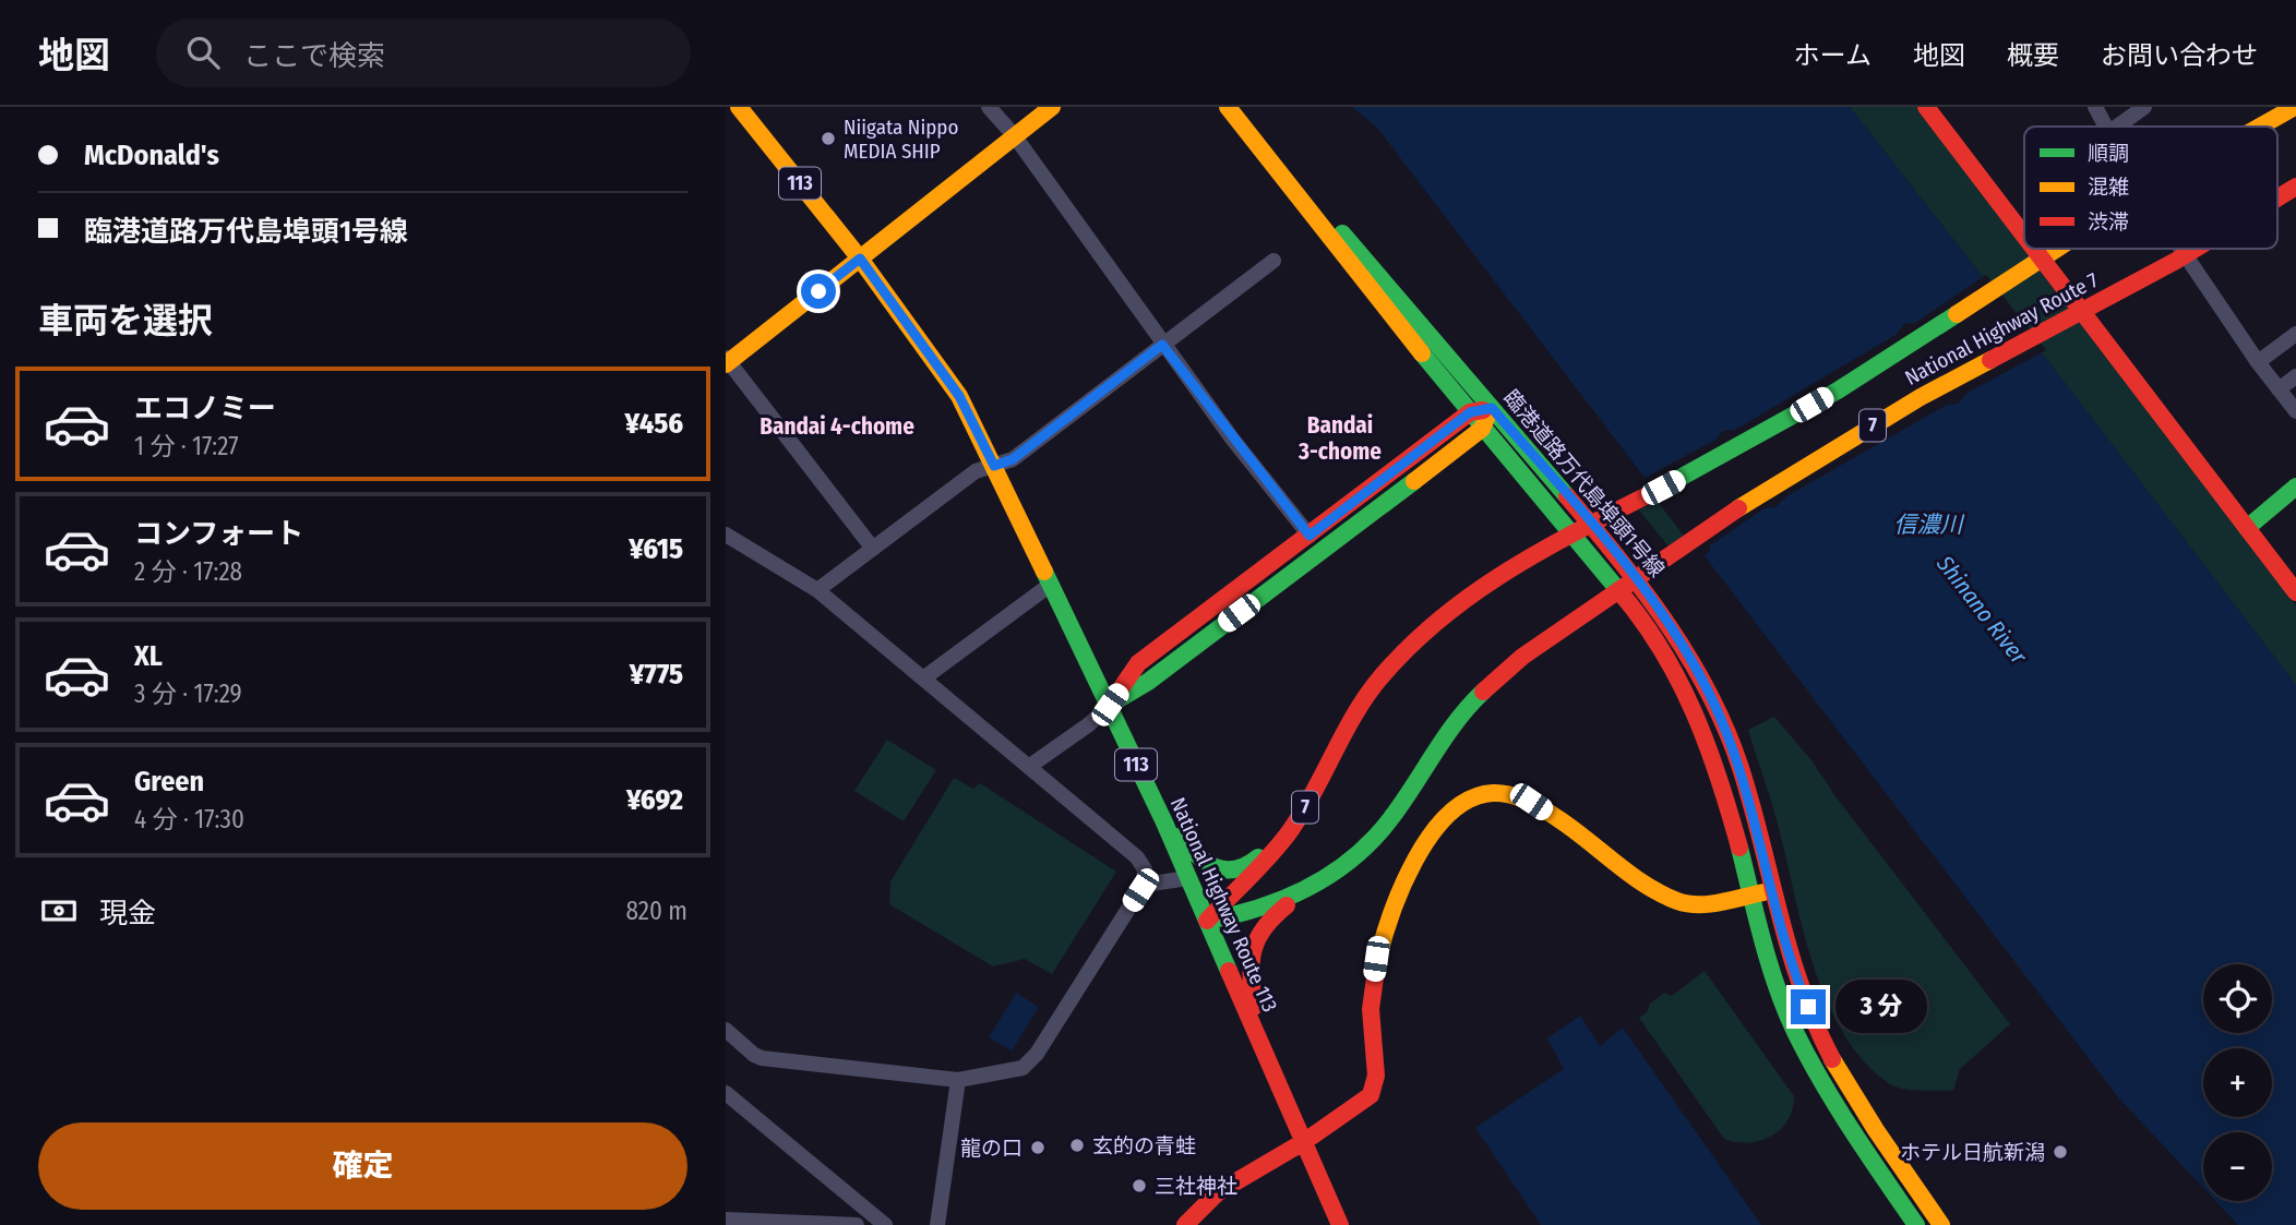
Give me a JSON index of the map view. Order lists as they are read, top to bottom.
{
  "streets": {
    "main road": [
      "113",
      "National Highway Route 7",
      "7",
      "臨港道路万代島埠頭1号線",
      "National Highway Route 113"
    ]
  },
  "crossings": [
    ["National Highway Route 7", "National Highway Route 113"]
  ],
  "districts": ["Bandai 3-chome", "Bandai 4-chome"],
  "water": ["信濃川", "Shinano River"],
  "places": [
    "Niigata Nippo MEDIA SHIP",
    "玄的の青蛙",
    "龍の口",
    "ホテル日航新潟",
    "三社神社"
  ],
  "legend": ["順調", "混雑", "渋滞"],
  "page": {
    "header": "地図",
    "search": "ここで検索",
    "nav": [
      "ホーム",
      "地図",
      "概要",
      "お問い合わせ"
    ],
    "banner": ["McDonald's", "臨港道路万代島埠頭1号線"],
    "heading": "車両を選択",
    "list": [
      {
        "name": "エコノミー",
        "note": "1 分 · 17:27",
        "value": "¥456"
      },
      {
        "name": "コンフォート",
        "note": "2 分 · 17:28",
        "value": "¥615"
      },
      {
        "name": "XL",
        "note": "3 分 · 17:29",
        "value": "¥775"
      },
      {
        "name": "Green",
        "note": "4 分 · 17:30",
        "value": "¥692"
      }
    ],
    "pay": ["現金", "820 m"],
    "map_buttons": ["+", "−"],
    "bubble": "3 分",
    "buttons": "確定"
  }
}
